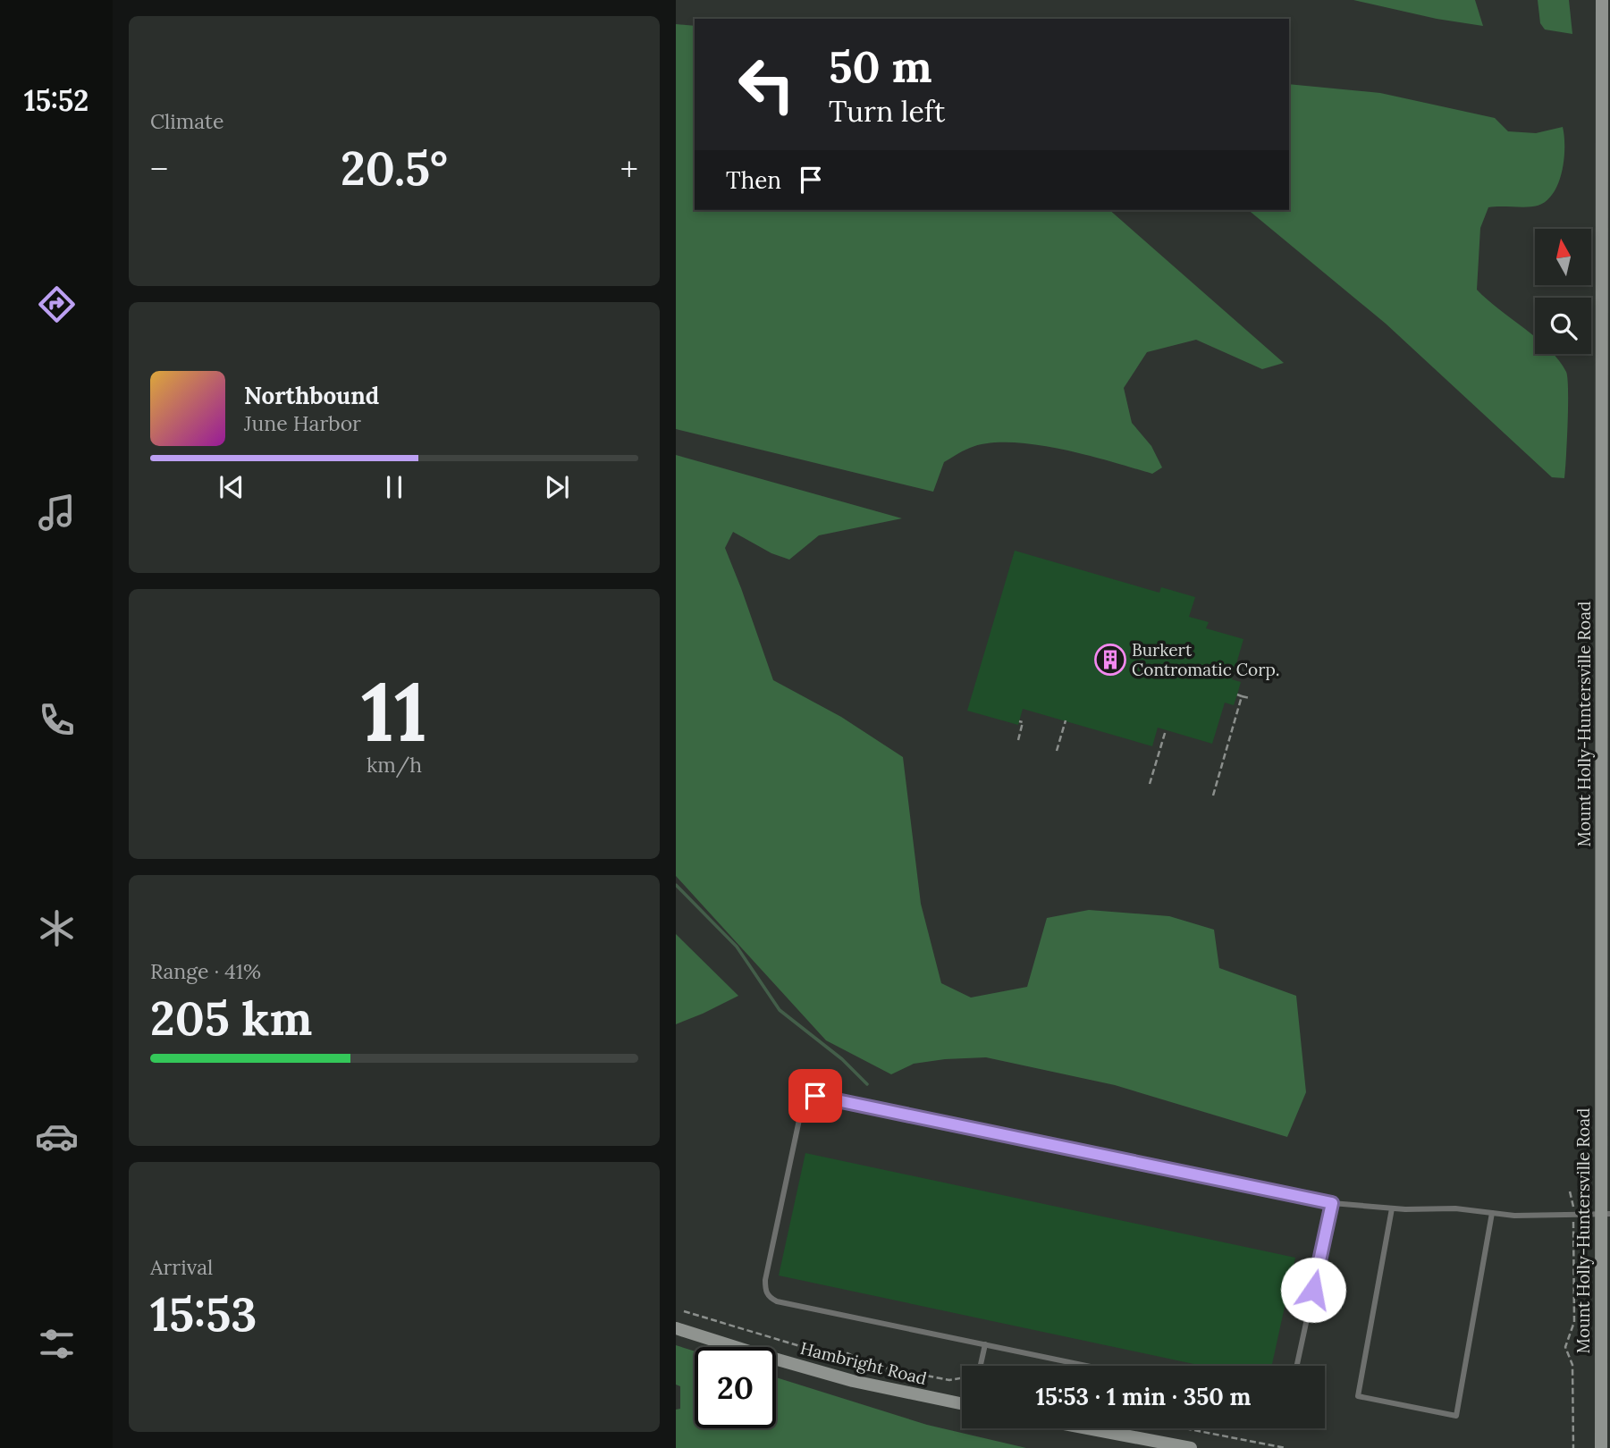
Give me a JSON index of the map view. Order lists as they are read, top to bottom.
{
  "streets": {
    "main road": ["Mount Holly-Huntersville Road", "Hambright Road"]
  },
  "places": {
    "building": ["Burkert Contromatic Corp."]
  },
  "north": "top",
  "page": {
    "tabs": "15:52",
    "tile": [
      "Climate",
      ["11", "km/h"],
      ["Range · 41%", "205 km"],
      ["Arrival", "15:53"]
    ],
    "turn": ["50 m", "Turn left"],
    "heat": ["−", "20.5°", "+"],
    "then": "Then",
    "song": ["Northbound", "June Harbor"],
    "limit": "20",
    "trip": "15:53 · 1 min · 350 m"
  }
}
